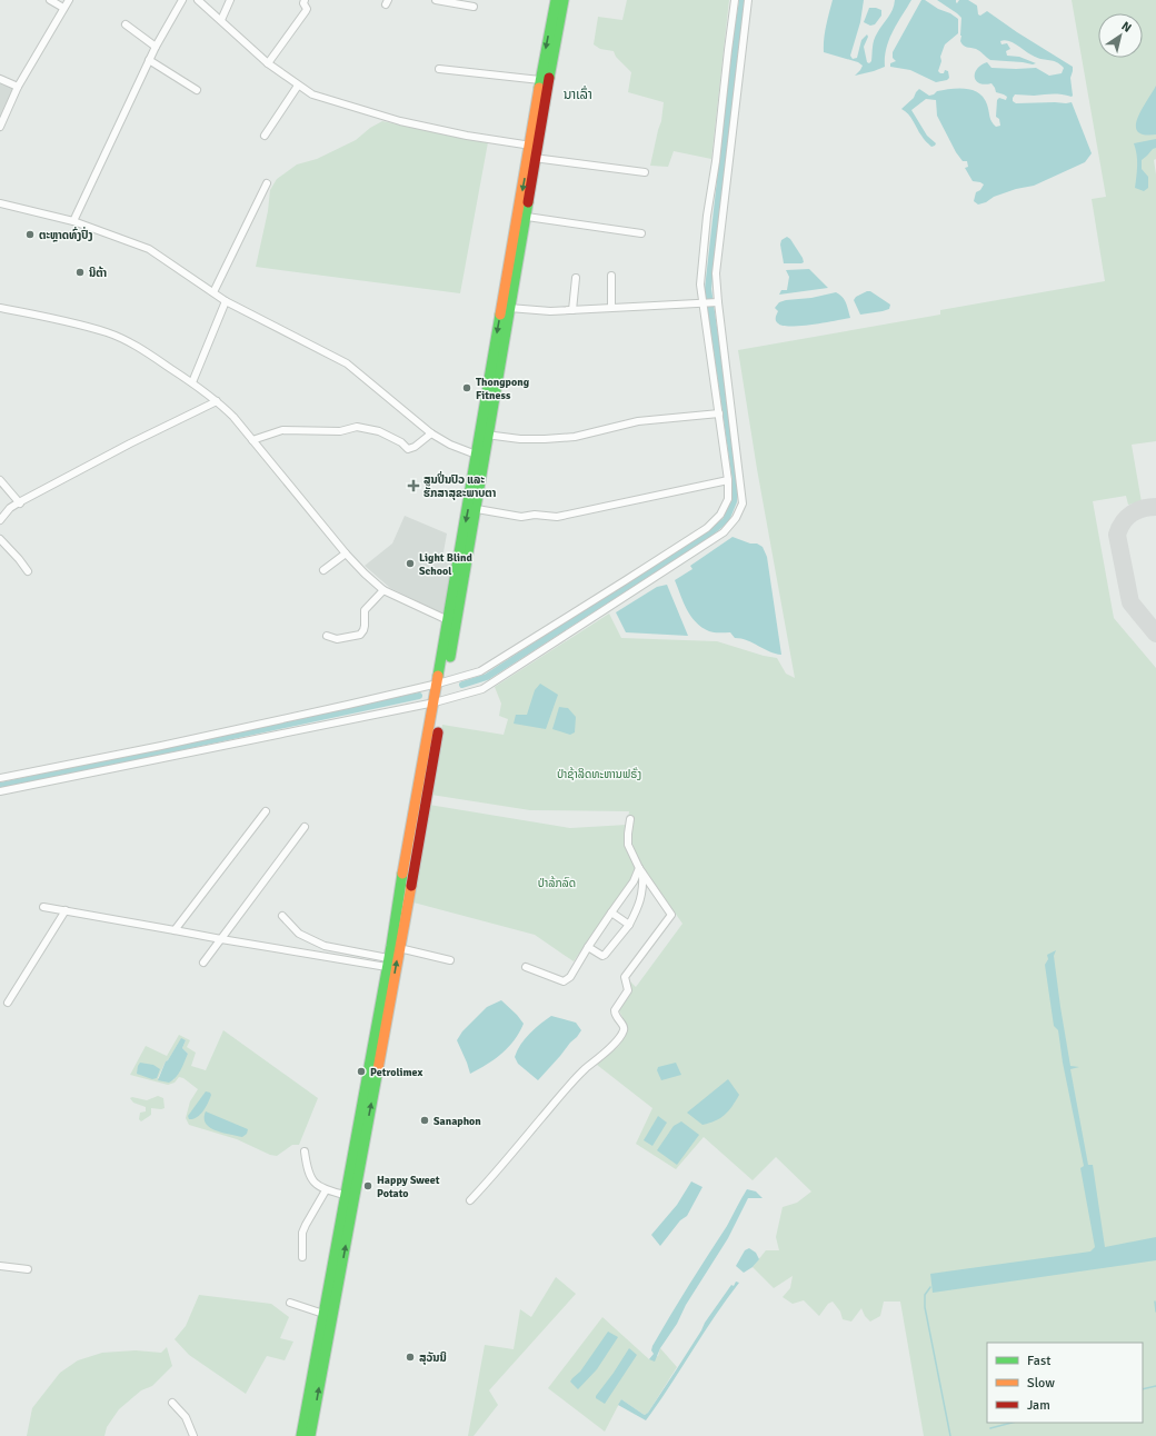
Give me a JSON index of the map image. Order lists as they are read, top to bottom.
{
  "districts": ["ນາເລົ່າ"],
  "parks": ["ປ່າຊ້າລິດທະຫານຟຣັ່ງ", "ປ່າລ້ກລົດ"],
  "places": {
    "other": [
      "ຕະຫຼາດທົ່ງປົ່ງ",
      "ນິຕ້າ",
      "Thongpong Fitness",
      "Light Blind School",
      "Petrolimex",
      "Sanaphon",
      "Happy Sweet Potato",
      "ສຸວັນນິ"
    ],
    "health": ["ສູນປິ່ນປົວ ແລະ ຮັກສາສຸຂະພາບຕາ"]
  },
  "legend": ["Fast", "Slow", "Jam"],
  "north": "top right"
}
